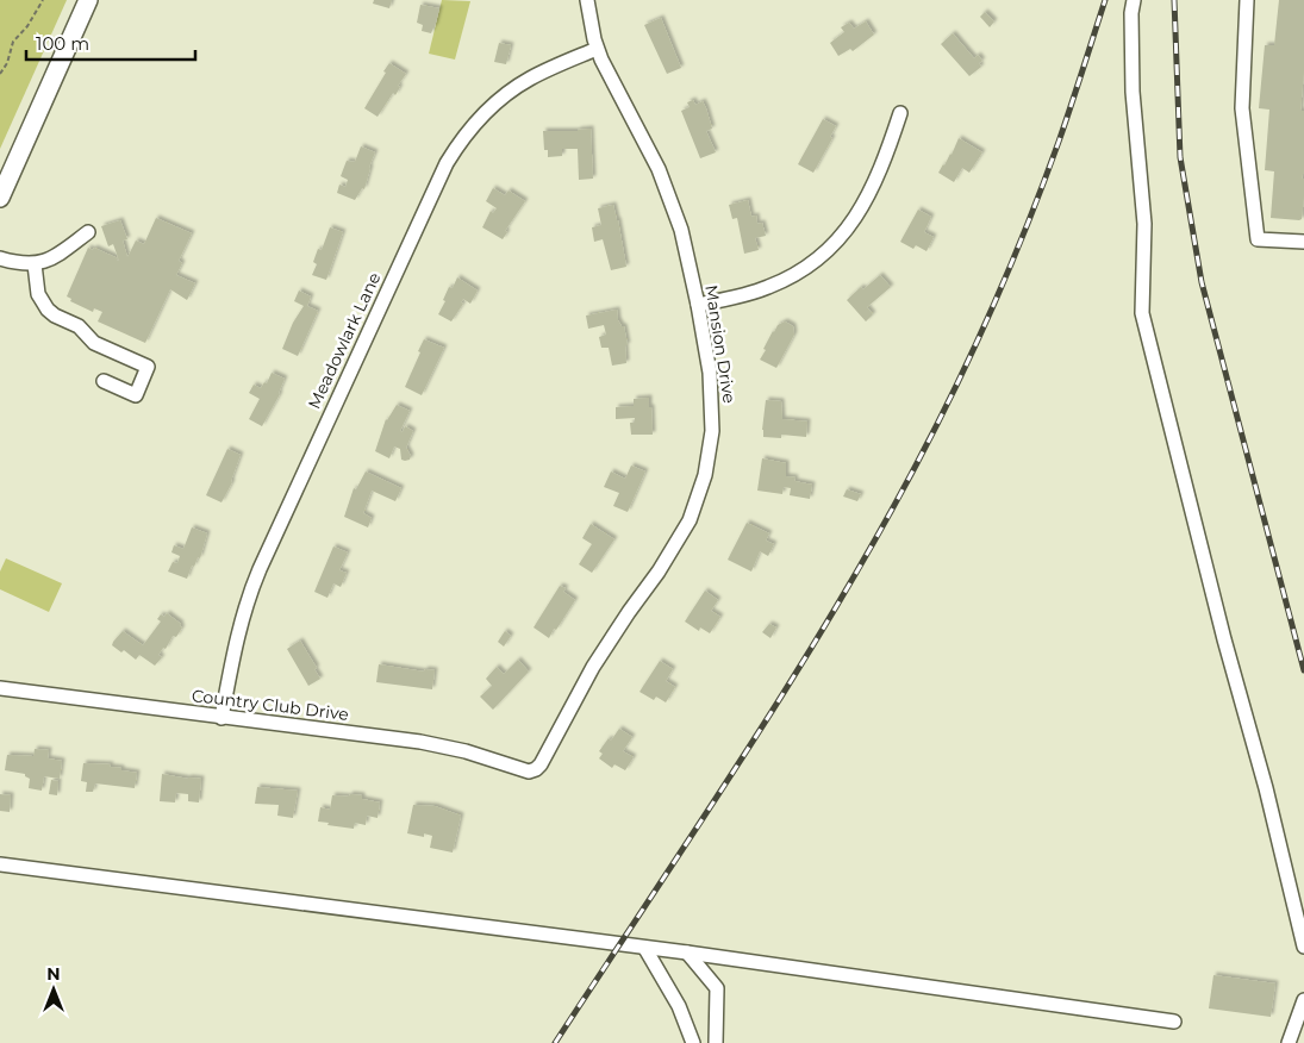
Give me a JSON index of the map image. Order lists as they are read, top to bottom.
{
  "streets": {
    "street": ["Meadowlark Lane", "Mansion Drive", "Country Club Drive"]
  },
  "crossings": [
    ["Meadowlark Lane", "Mansion Drive"],
    ["Meadowlark Lane", "Country Club Drive"],
    ["Mansion Drive", "Country Club Drive"]
  ],
  "scale_bar": "100 m",
  "north": "top"
}
